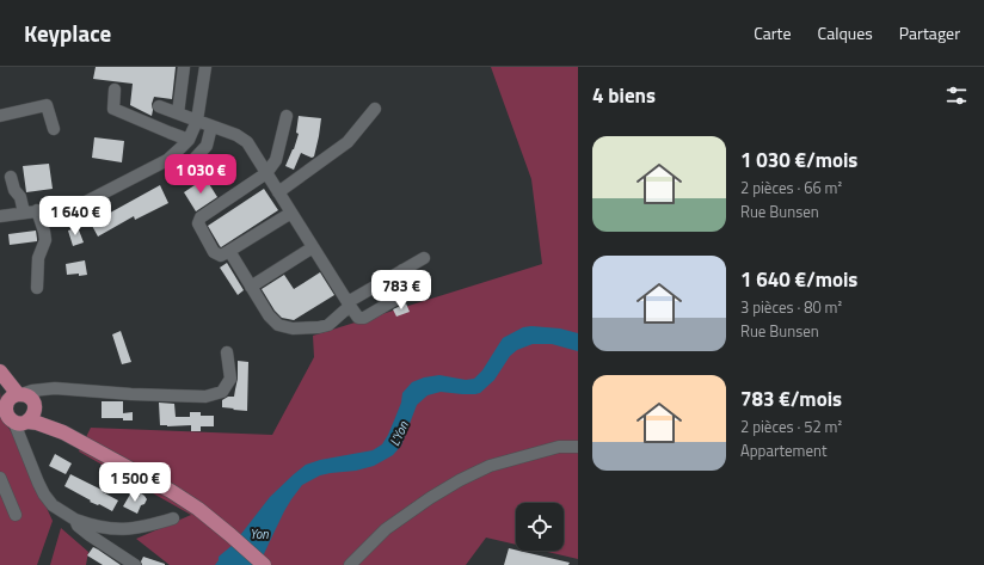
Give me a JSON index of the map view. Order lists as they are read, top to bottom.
{
  "water": ["L'Yon", "Yon"],
  "page": {
    "header": "Keyplace",
    "nav": ["Carte", "Calques", "Partager"],
    "heading": "4 biens",
    "list": [
      {
        "name": "1 030 €/mois",
        "note": "2 pièces · 66 m² · Rue Bunsen"
      },
      {
        "name": "1 640 €/mois",
        "note": "3 pièces · 80 m² · Rue Bunsen"
      },
      {
        "name": "783 €/mois",
        "note": "2 pièces · 52 m² · Appartement"
      }
    ],
    "price": [
      "1 030 €",
      "1 640 €",
      "783 €",
      "1 500 €"
    ]
  }
}
